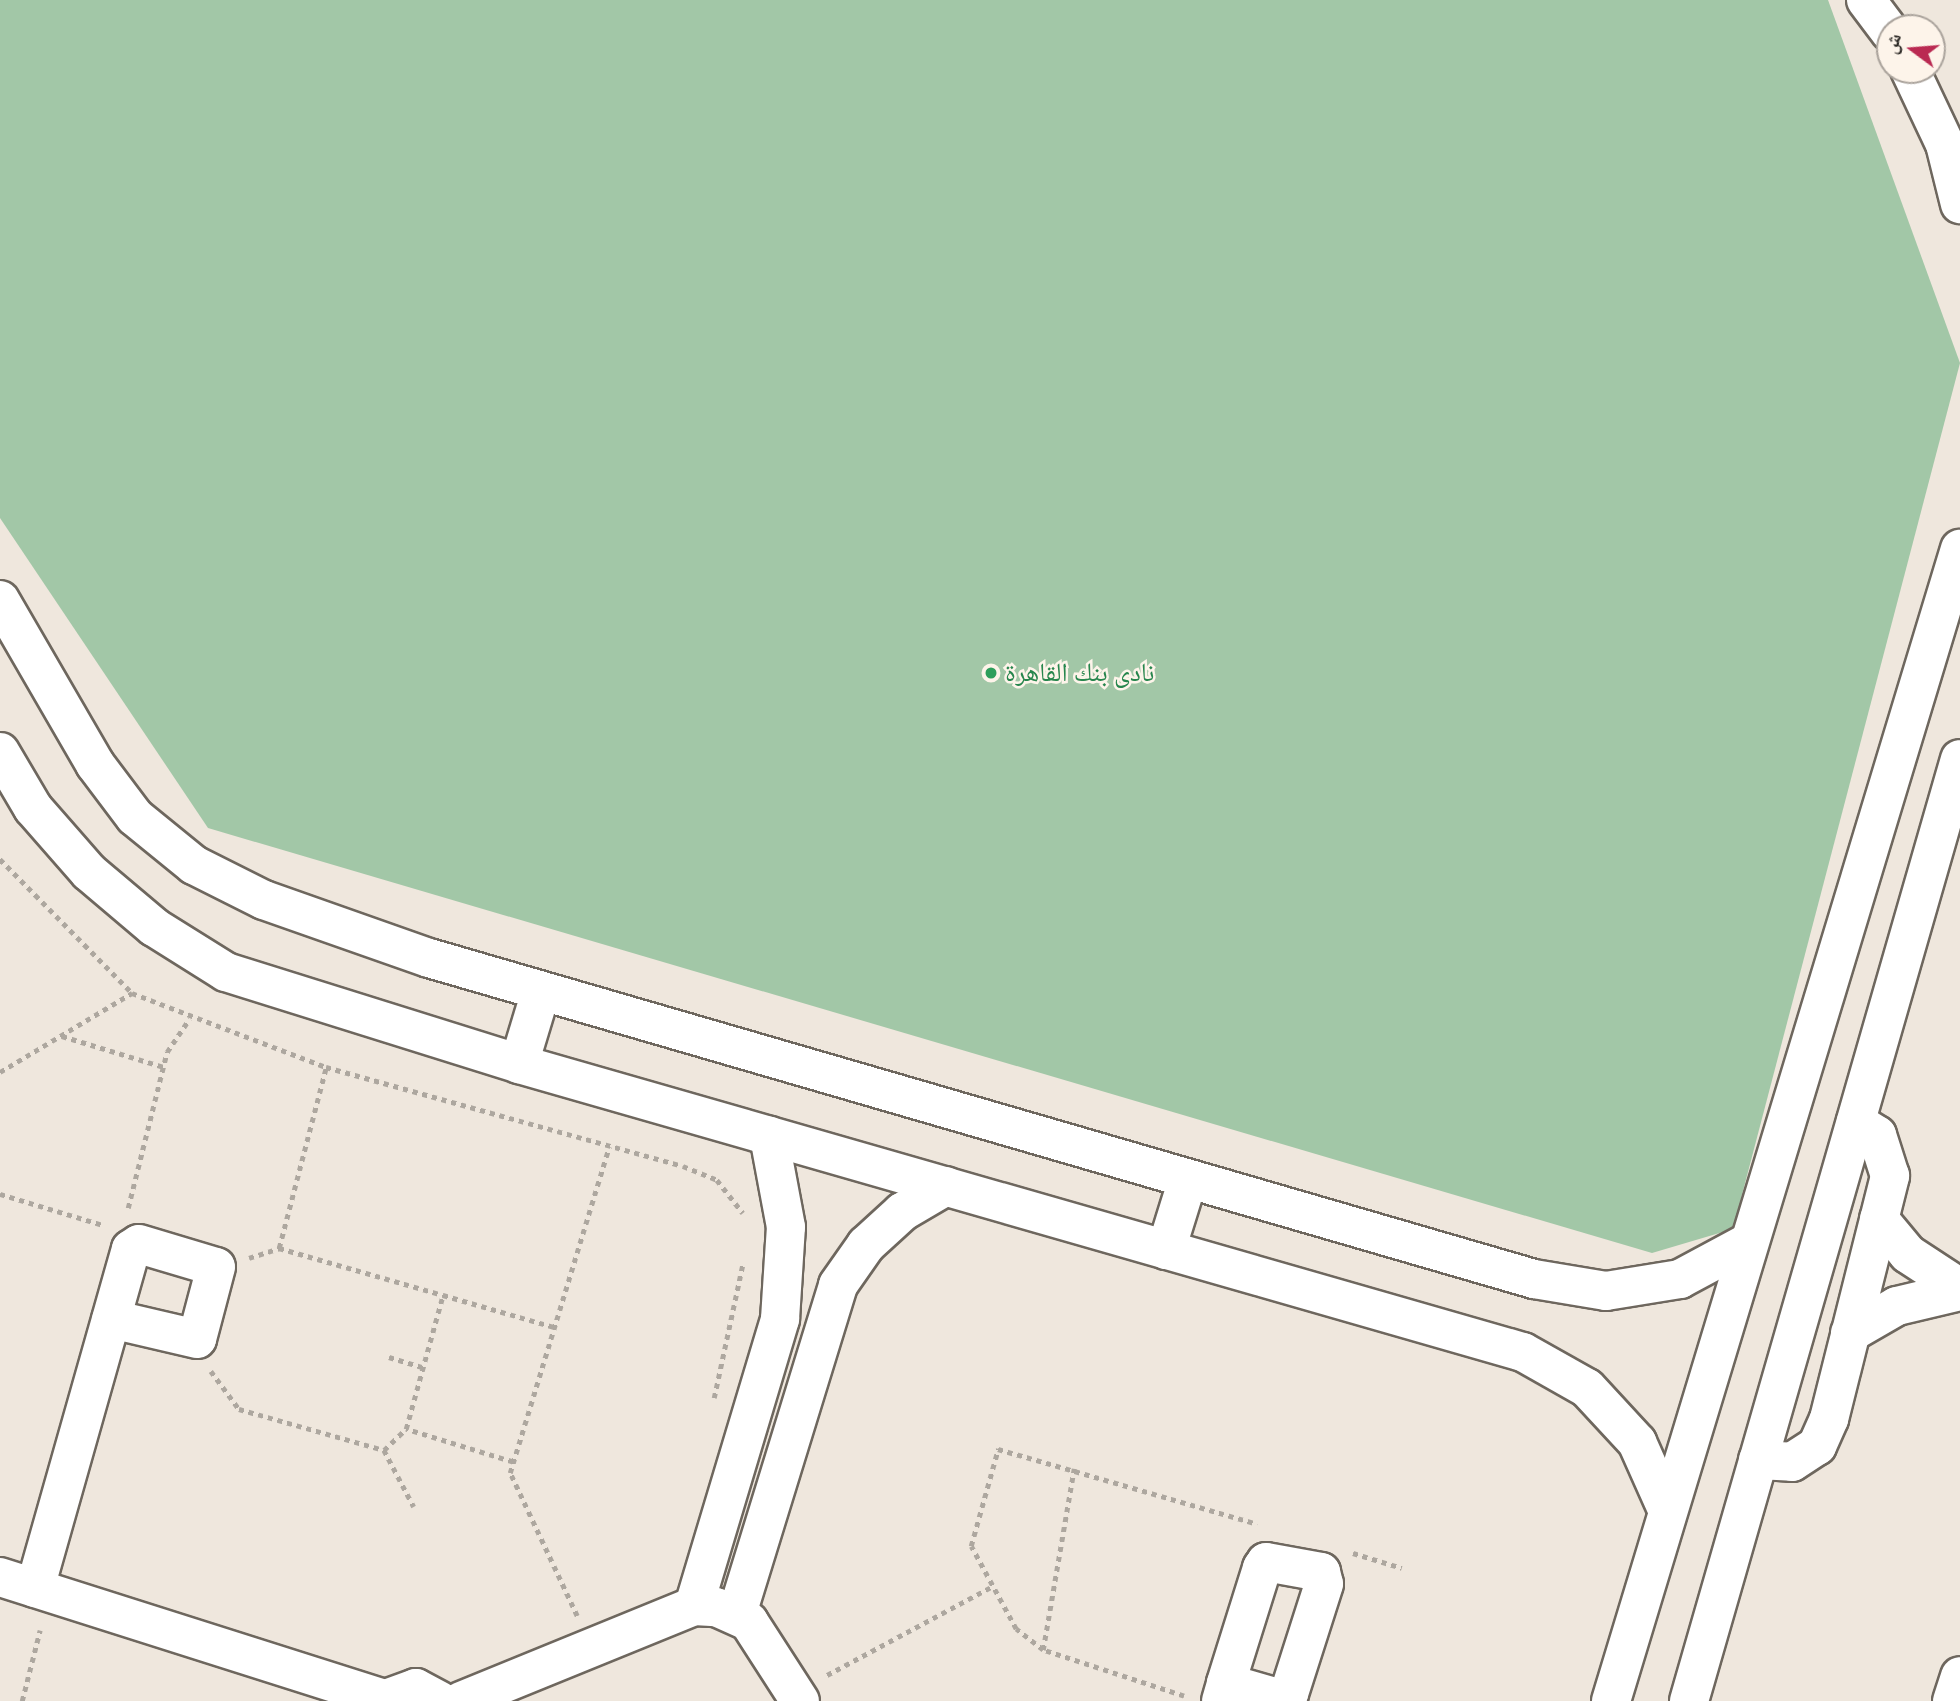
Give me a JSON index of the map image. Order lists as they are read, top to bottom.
{
  "places": ["نادى بنك القاهرة"],
  "north": "left"
}
